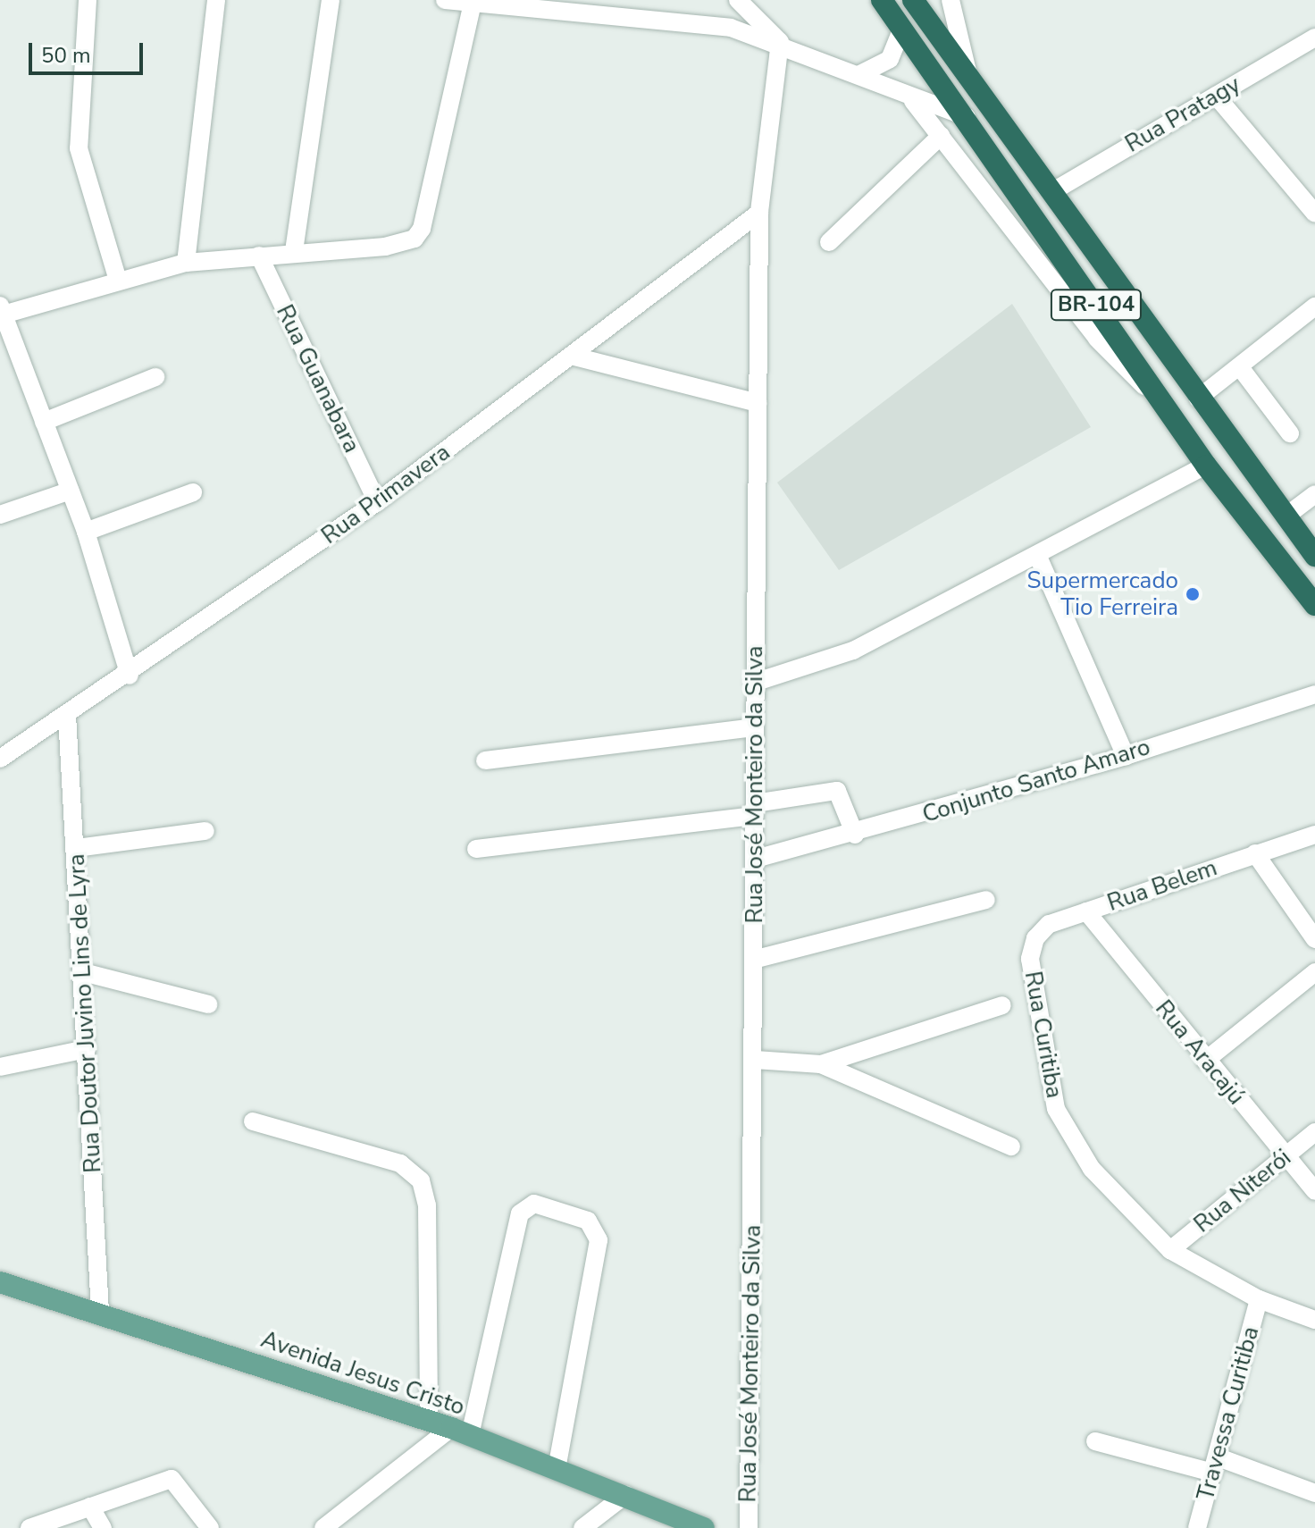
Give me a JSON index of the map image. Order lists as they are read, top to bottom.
{
  "streets": {
    "highway": ["BR-104"],
    "main road": ["Avenida Jesus Cristo"],
    "street": [
      "Rua Pratagy",
      "Rua Guanabara",
      "Rua Primavera",
      "Conjunto Santo Amaro",
      "Rua José Monteiro da Silva",
      "Rua Belem",
      "Rua Doutor Juvino Lins de Lyra",
      "Rua Curitiba",
      "Rua Aracajú",
      "Rua Niterói",
      "Travessa Curitiba"
    ]
  },
  "crossings": [
    ["Rua Pratagy", "BR-104"],
    ["Rua Guanabara", "Rua Primavera"],
    ["Rua Primavera", "Rua José Monteiro da Silva"],
    ["Rua Primavera", "Rua Doutor Juvino Lins de Lyra"],
    ["Conjunto Santo Amaro", "Rua José Monteiro da Silva"],
    ["Rua Belem", "Rua Curitiba"],
    ["Rua Belem", "Rua Aracajú"],
    ["Rua Doutor Juvino Lins de Lyra", "Avenida Jesus Cristo"],
    ["Rua Curitiba", "Rua Niterói"],
    ["Rua Curitiba", "Travessa Curitiba"],
    ["Rua Aracajú", "Rua Niterói"]
  ],
  "places": ["Supermercado Tio Ferreira"],
  "scale_bar": "50 m"
}
